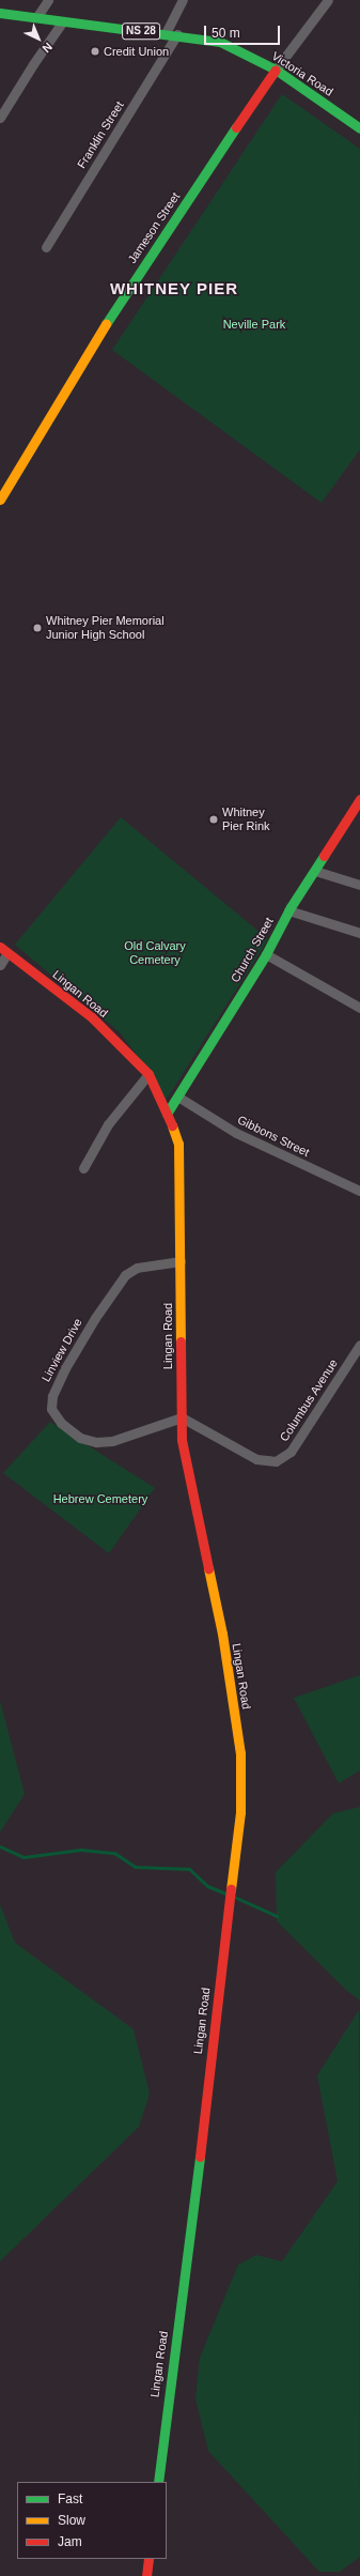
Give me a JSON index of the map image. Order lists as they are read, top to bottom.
{
  "streets": {
    "street": [
      "NS 28",
      "Victoria Road",
      "Franklin Street",
      "Jameson Street",
      "Church Street",
      "Lingan Road",
      "Gibbons Street",
      "Linview Drive",
      "Columbus Avenue"
    ]
  },
  "crossings": [
    ["Victoria Road", "Franklin Street"],
    ["Victoria Road", "Jameson Street"],
    ["Church Street", "Lingan Road"],
    ["Church Street", "Gibbons Street"],
    ["Lingan Road", "Linview Drive"],
    ["Lingan Road", "Columbus Avenue"],
    ["Linview Drive", "Columbus Avenue"]
  ],
  "districts": ["WHITNEY PIER"],
  "parks": ["Neville Park", "Old Calvary Cemetery", "Hebrew Cemetery"],
  "places": ["Credit Union", "Whitney Pier Memorial Junior High School", "Whitney Pier Rink"],
  "legend": ["Fast", "Slow", "Jam"],
  "scale_bar": "50 m",
  "north": "bottom right"
}
